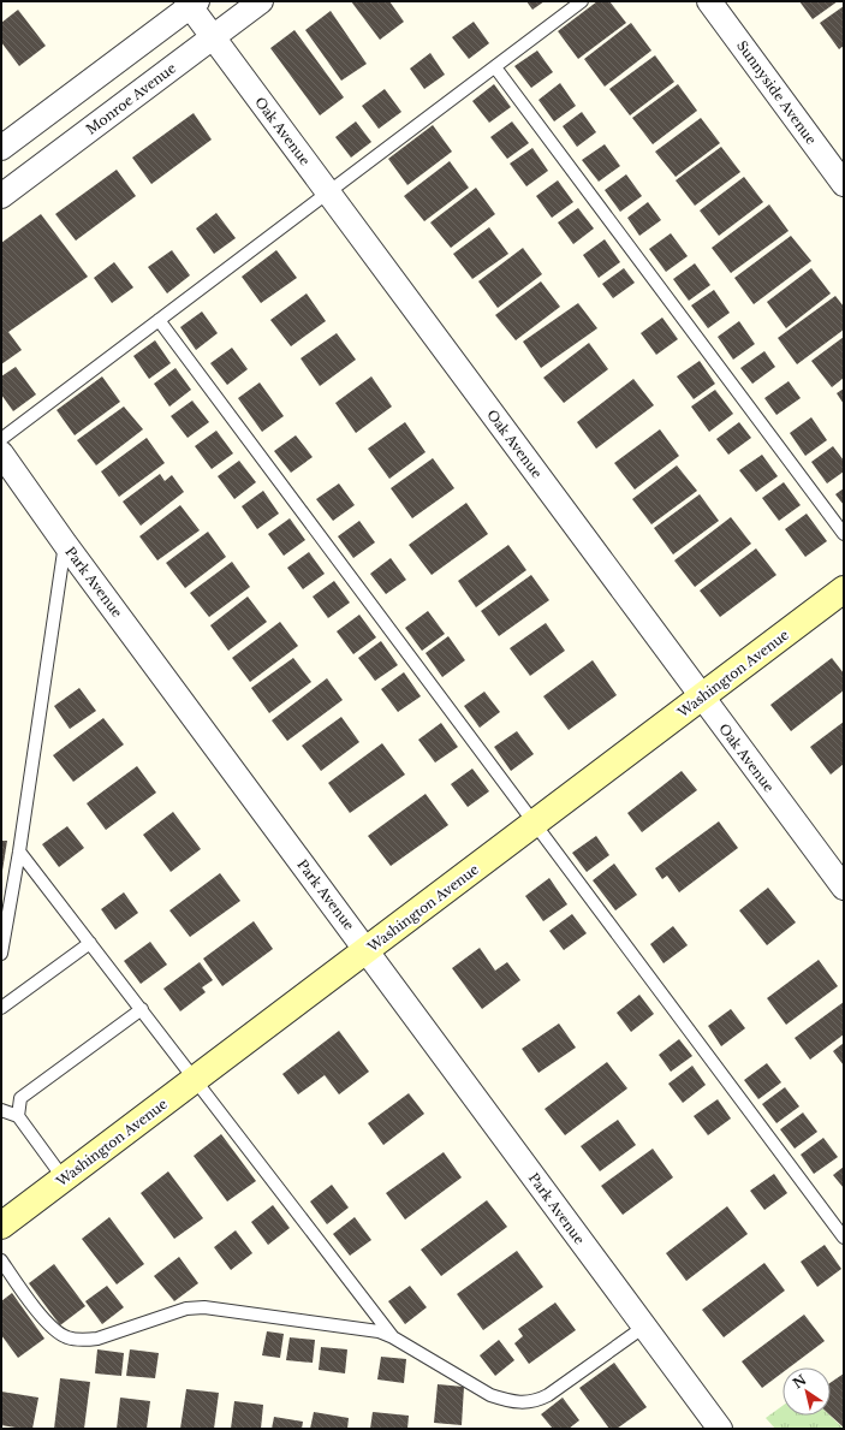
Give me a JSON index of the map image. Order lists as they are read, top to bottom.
{
  "streets": {
    "street": [
      "Sunnyside Avenue",
      "Monroe Avenue",
      "Oak Avenue",
      "Park Avenue",
      "Washington Avenue"
    ]
  },
  "crossings": [
    ["Monroe Avenue", "Oak Avenue"],
    ["Oak Avenue", "Washington Avenue"],
    ["Park Avenue", "Washington Avenue"]
  ],
  "north": "top left"
}
